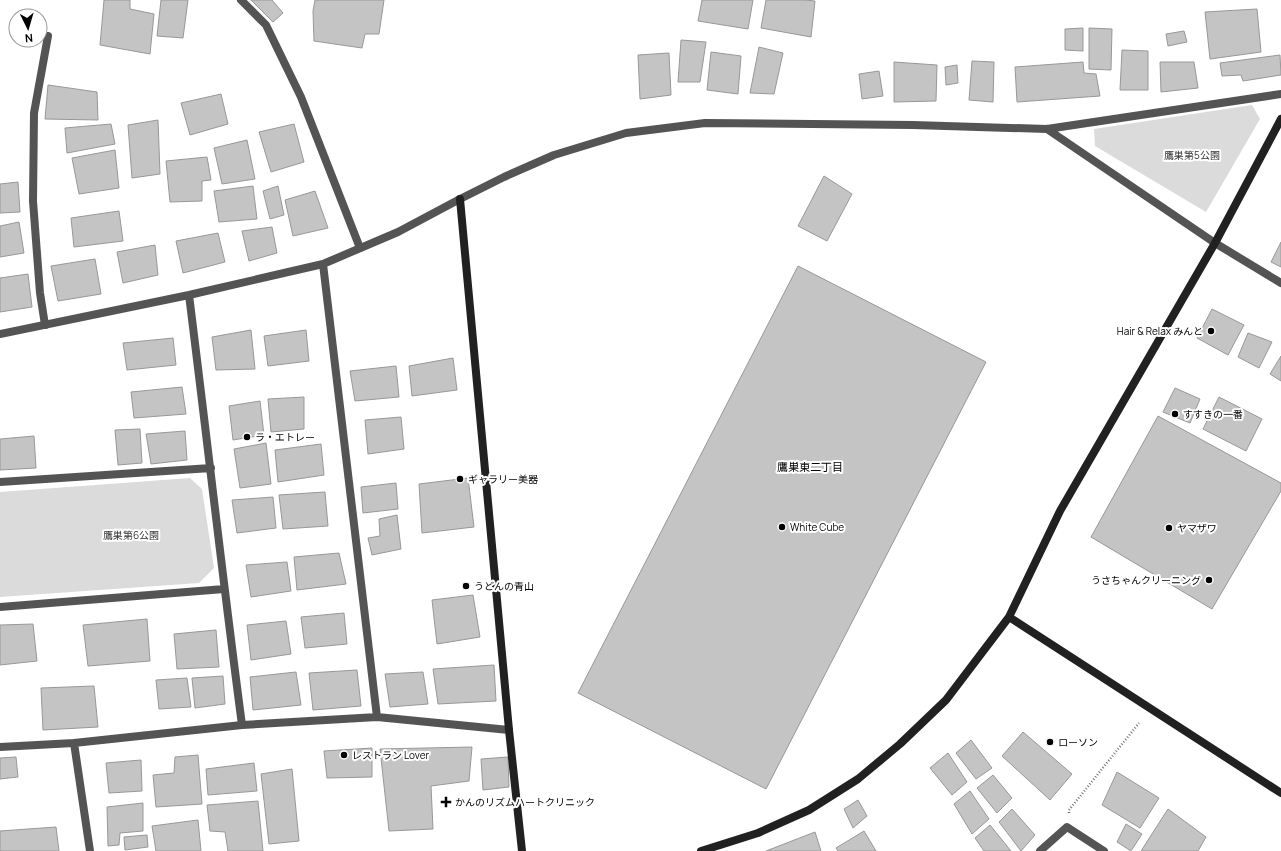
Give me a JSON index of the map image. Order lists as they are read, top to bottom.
{
  "districts": ["鷹巣東二丁目"],
  "parks": ["鷹巣第5公園", "鷹巣第6公園"],
  "places": {
    "other": [
      "Hair & Relax みんと",
      "すすきの一番",
      "ラ・エトレー",
      "ギャラリー美器",
      "White Cube",
      "ヤマザワ",
      "うさちゃんクリーニング",
      "うどんの青山",
      "ローソン",
      "レストラン Lover"
    ],
    "health": ["かんのリズムハートクリニック"]
  },
  "north": "bottom"
}
